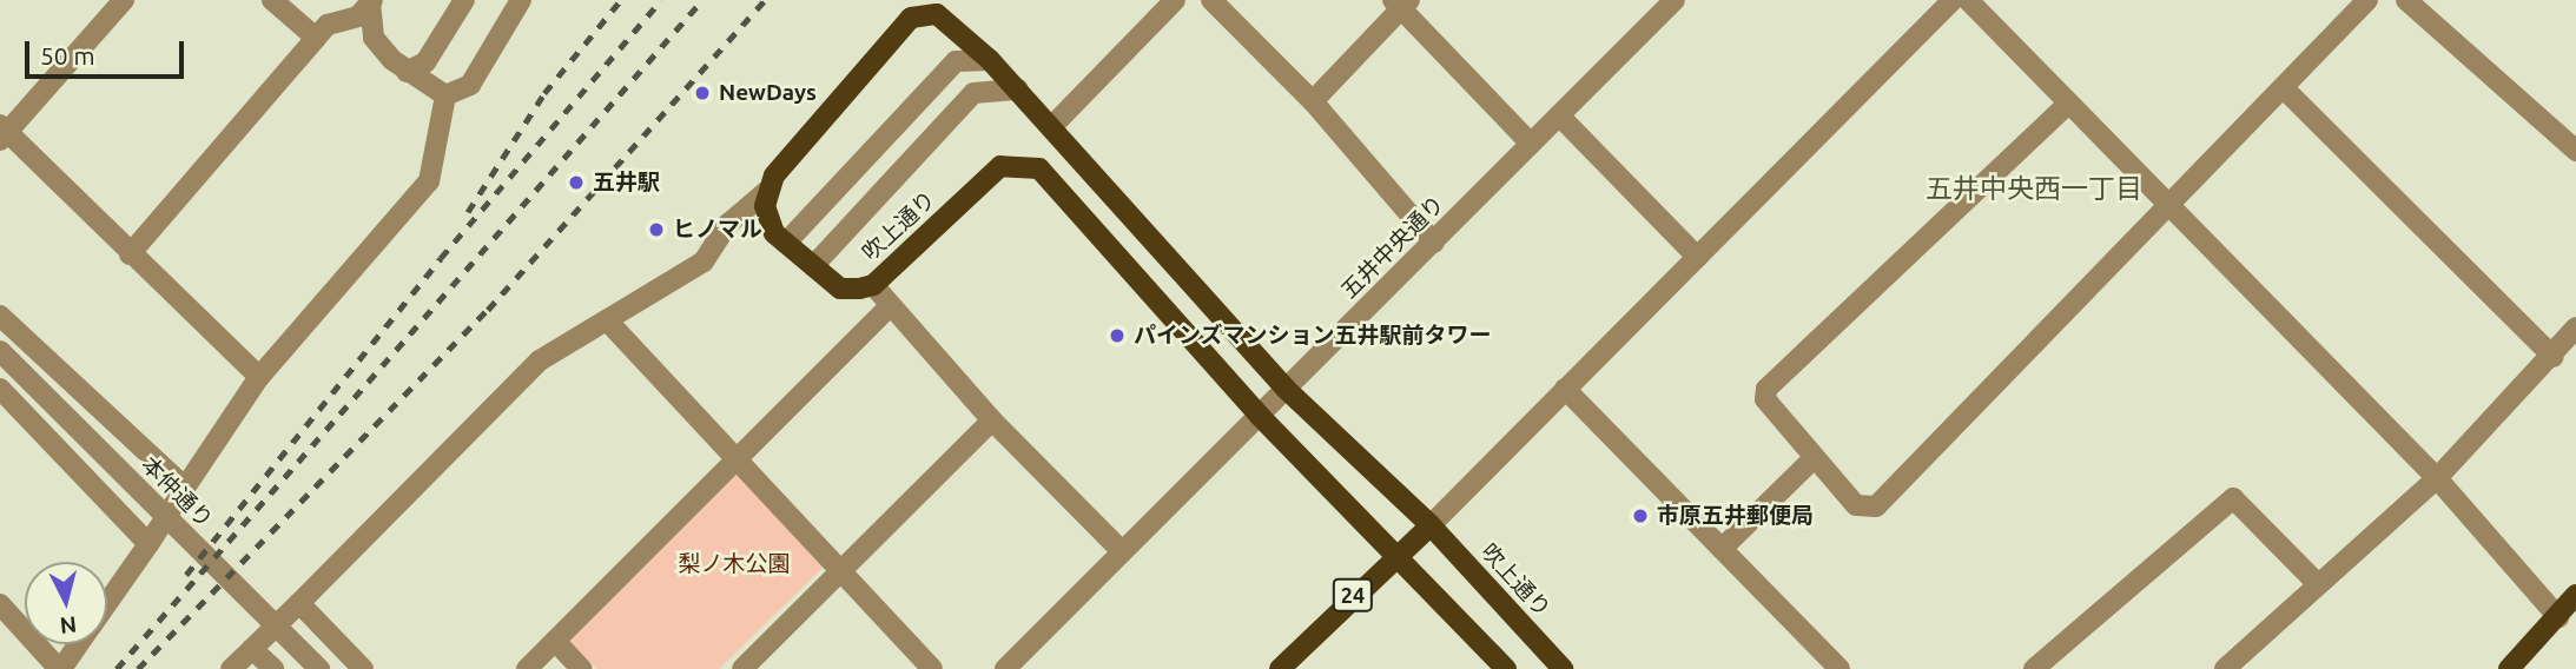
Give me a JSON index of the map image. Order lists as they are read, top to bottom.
{
  "streets": {
    "main road": ["吹上通り", "24"],
    "street": ["五井中央通り", "本仲通り"]
  },
  "crossings": [
    ["吹上通り", "五井中央通り"],
    ["吹上通り", "24"]
  ],
  "districts": ["五井中央西一丁目"],
  "parks": ["梨ノ木公園"],
  "places": [
    "NewDays",
    "五井駅",
    "ヒノマル",
    "パインズマンション五井駅前タワー",
    "市原五井郵便局"
  ],
  "scale_bar": "50 m",
  "north": "bottom"
}
